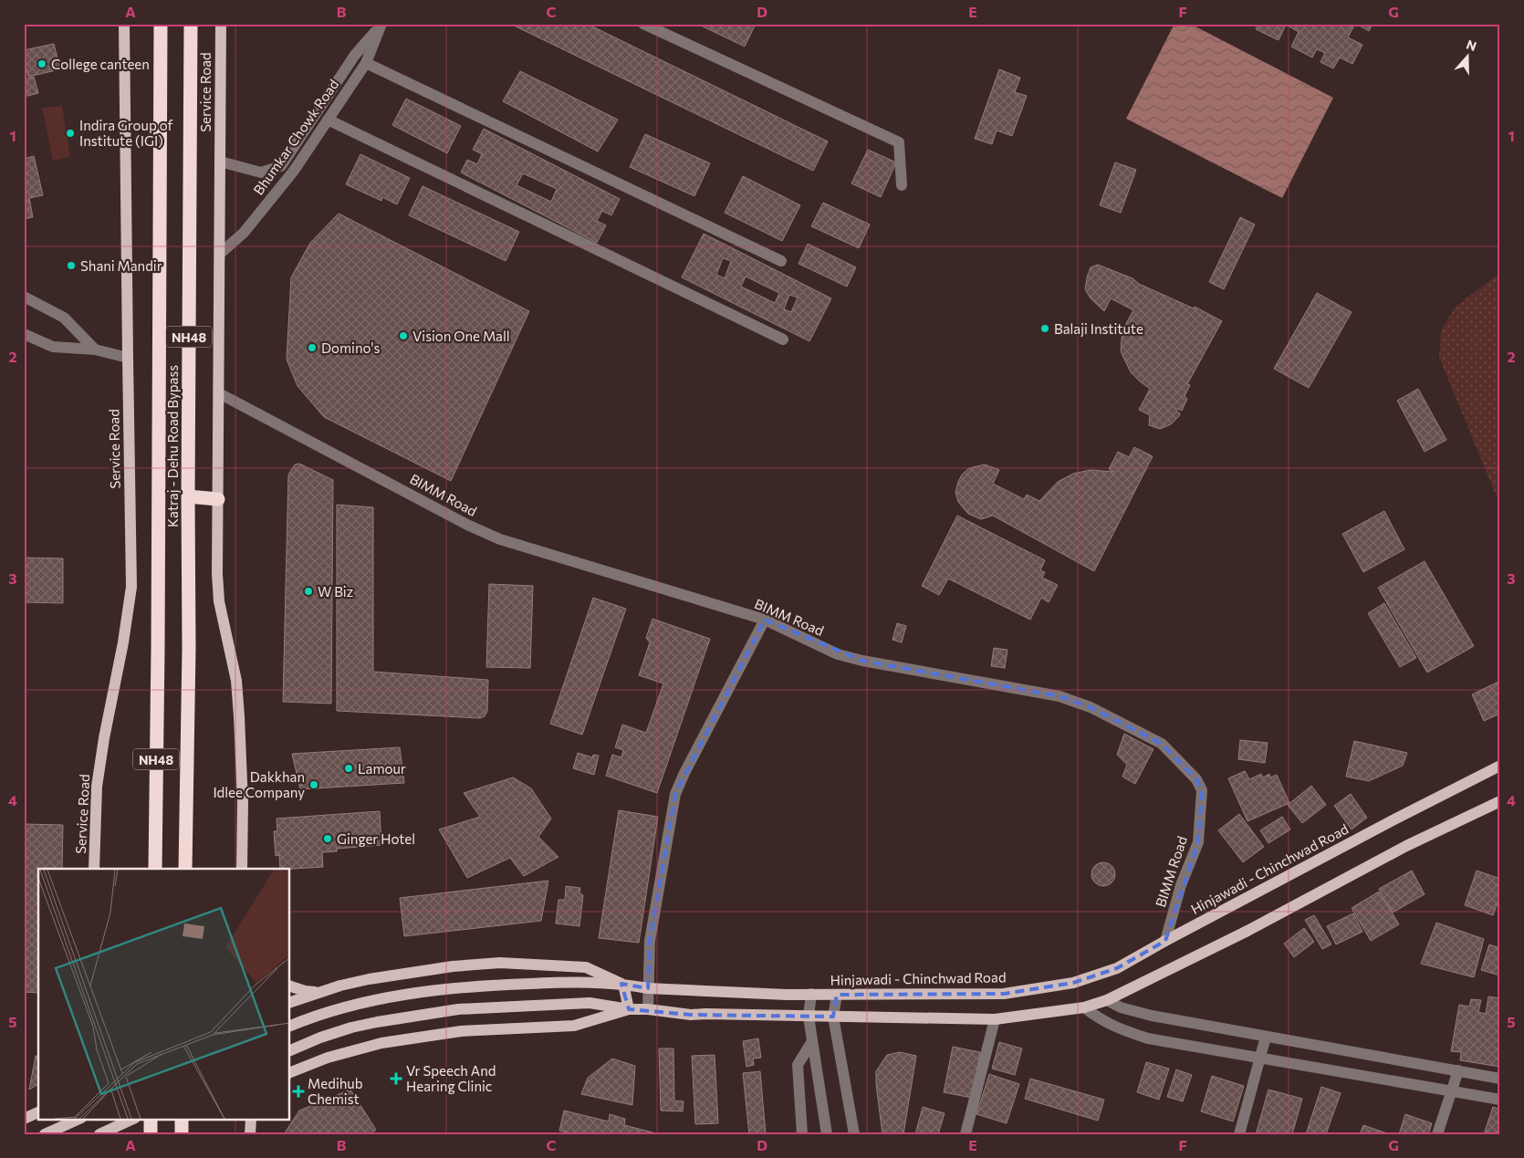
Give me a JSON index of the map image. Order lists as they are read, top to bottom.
{
  "streets": {
    "highway": ["NH48", "Katraj - Dehu Road Bypass"],
    "main road": ["Service Road", "Hinjawadi - Chinchwad Road"],
    "street": ["Bhumkar Chowk Road", "BIMM Road"]
  },
  "crossings": [
    ["Service Road", "Bhumkar Chowk Road"],
    ["Service Road", "BIMM Road"],
    ["BIMM Road", "Hinjawadi - Chinchwad Road"]
  ],
  "places": {
    "other": [
      "College canteen",
      "Indira Group of Institute (IGI)",
      "Shani Mandir",
      "Balaji Institute",
      "Vision One Mall",
      "Domino's",
      "W Biz",
      "Lamour",
      "Dakkhan Idlee Company",
      "Ginger Hotel"
    ],
    "health": ["Vr Speech And Hearing Clinic", "Medihub Chemist"]
  },
  "north": "top",
  "grid": {
    "columns": [
      "A",
      "B",
      "C",
      "D",
      "E",
      "F",
      "G"
    ],
    "rows": [
      "1",
      "2",
      "3",
      "4",
      "5"
    ]
  }
}
